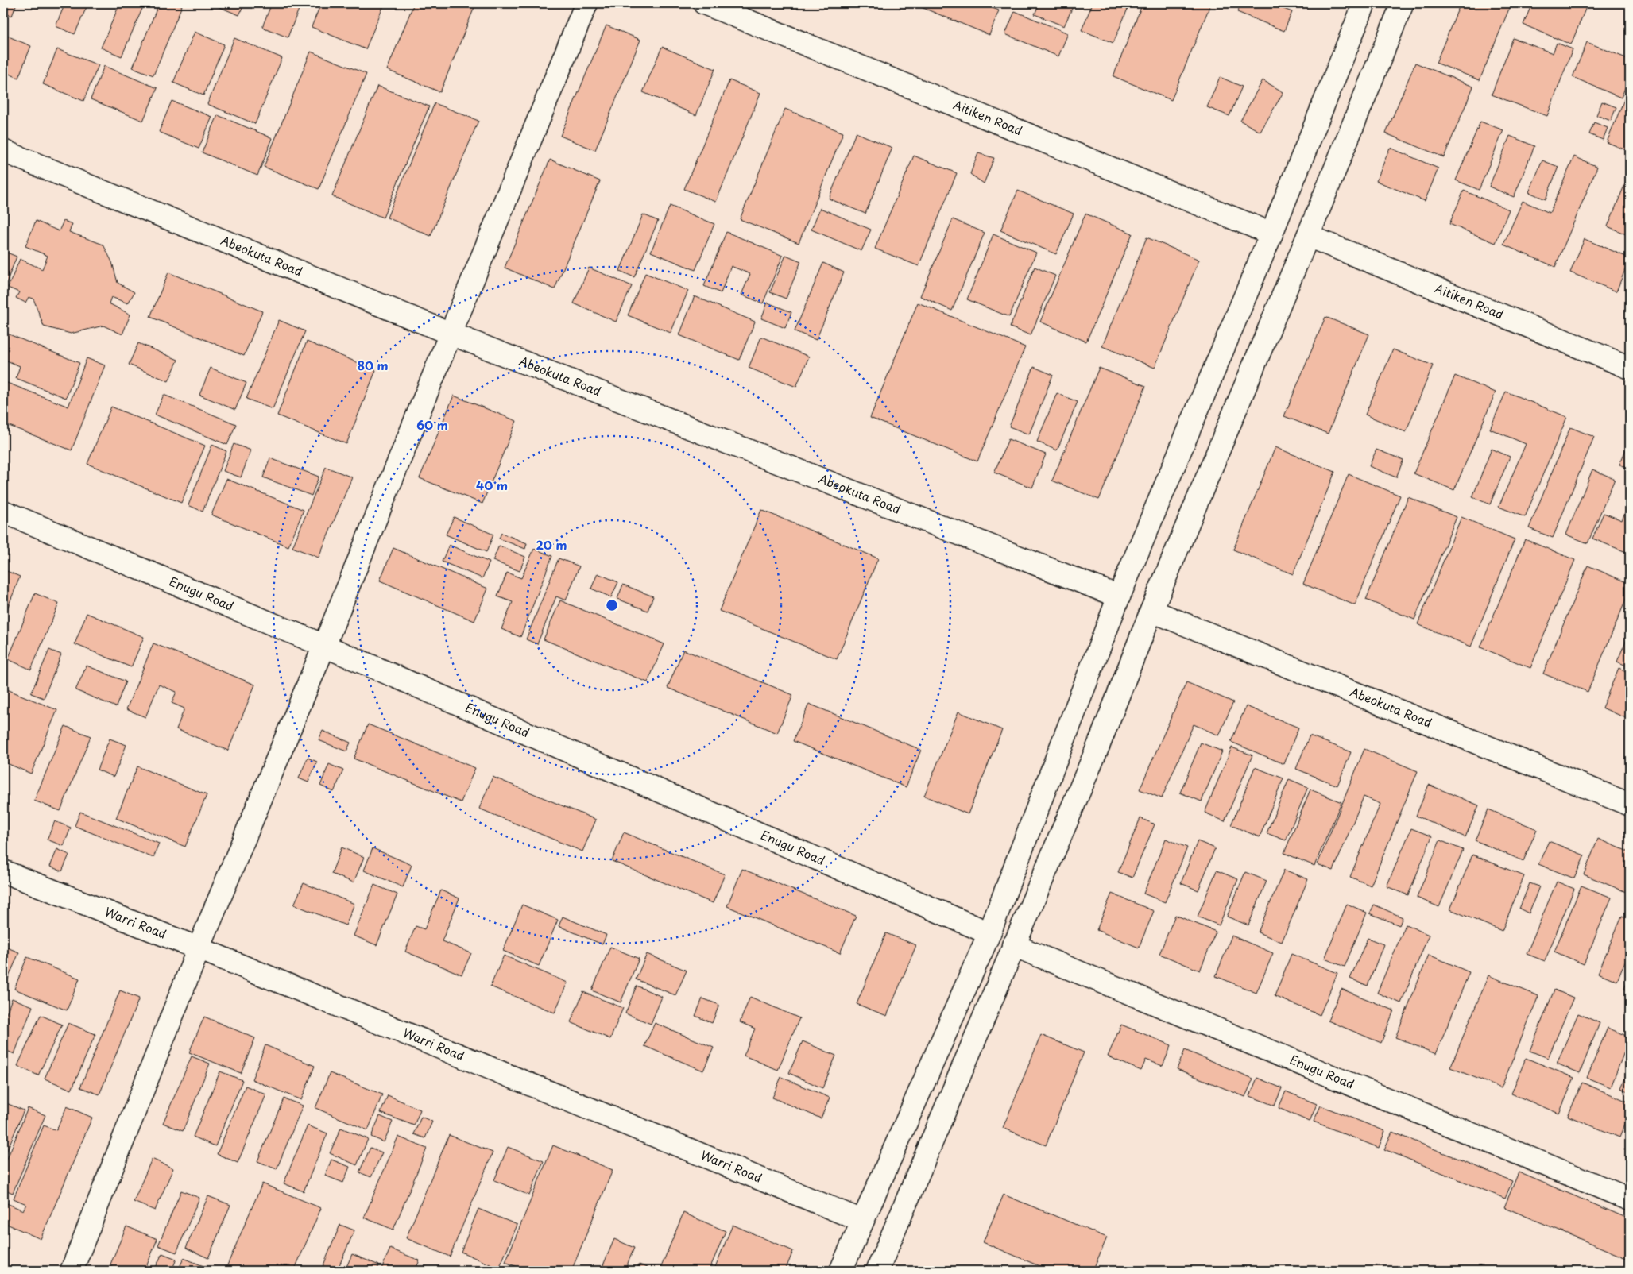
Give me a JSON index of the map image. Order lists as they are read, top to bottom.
{
  "streets": {
    "main road": [
      "Aitiken Road",
      "Abeokuta Road",
      "Enugu Road",
      "Warri Road"
    ]
  },
  "rings": [
    "80 m",
    "60 m",
    "40 m",
    "20 m"
  ]
}
